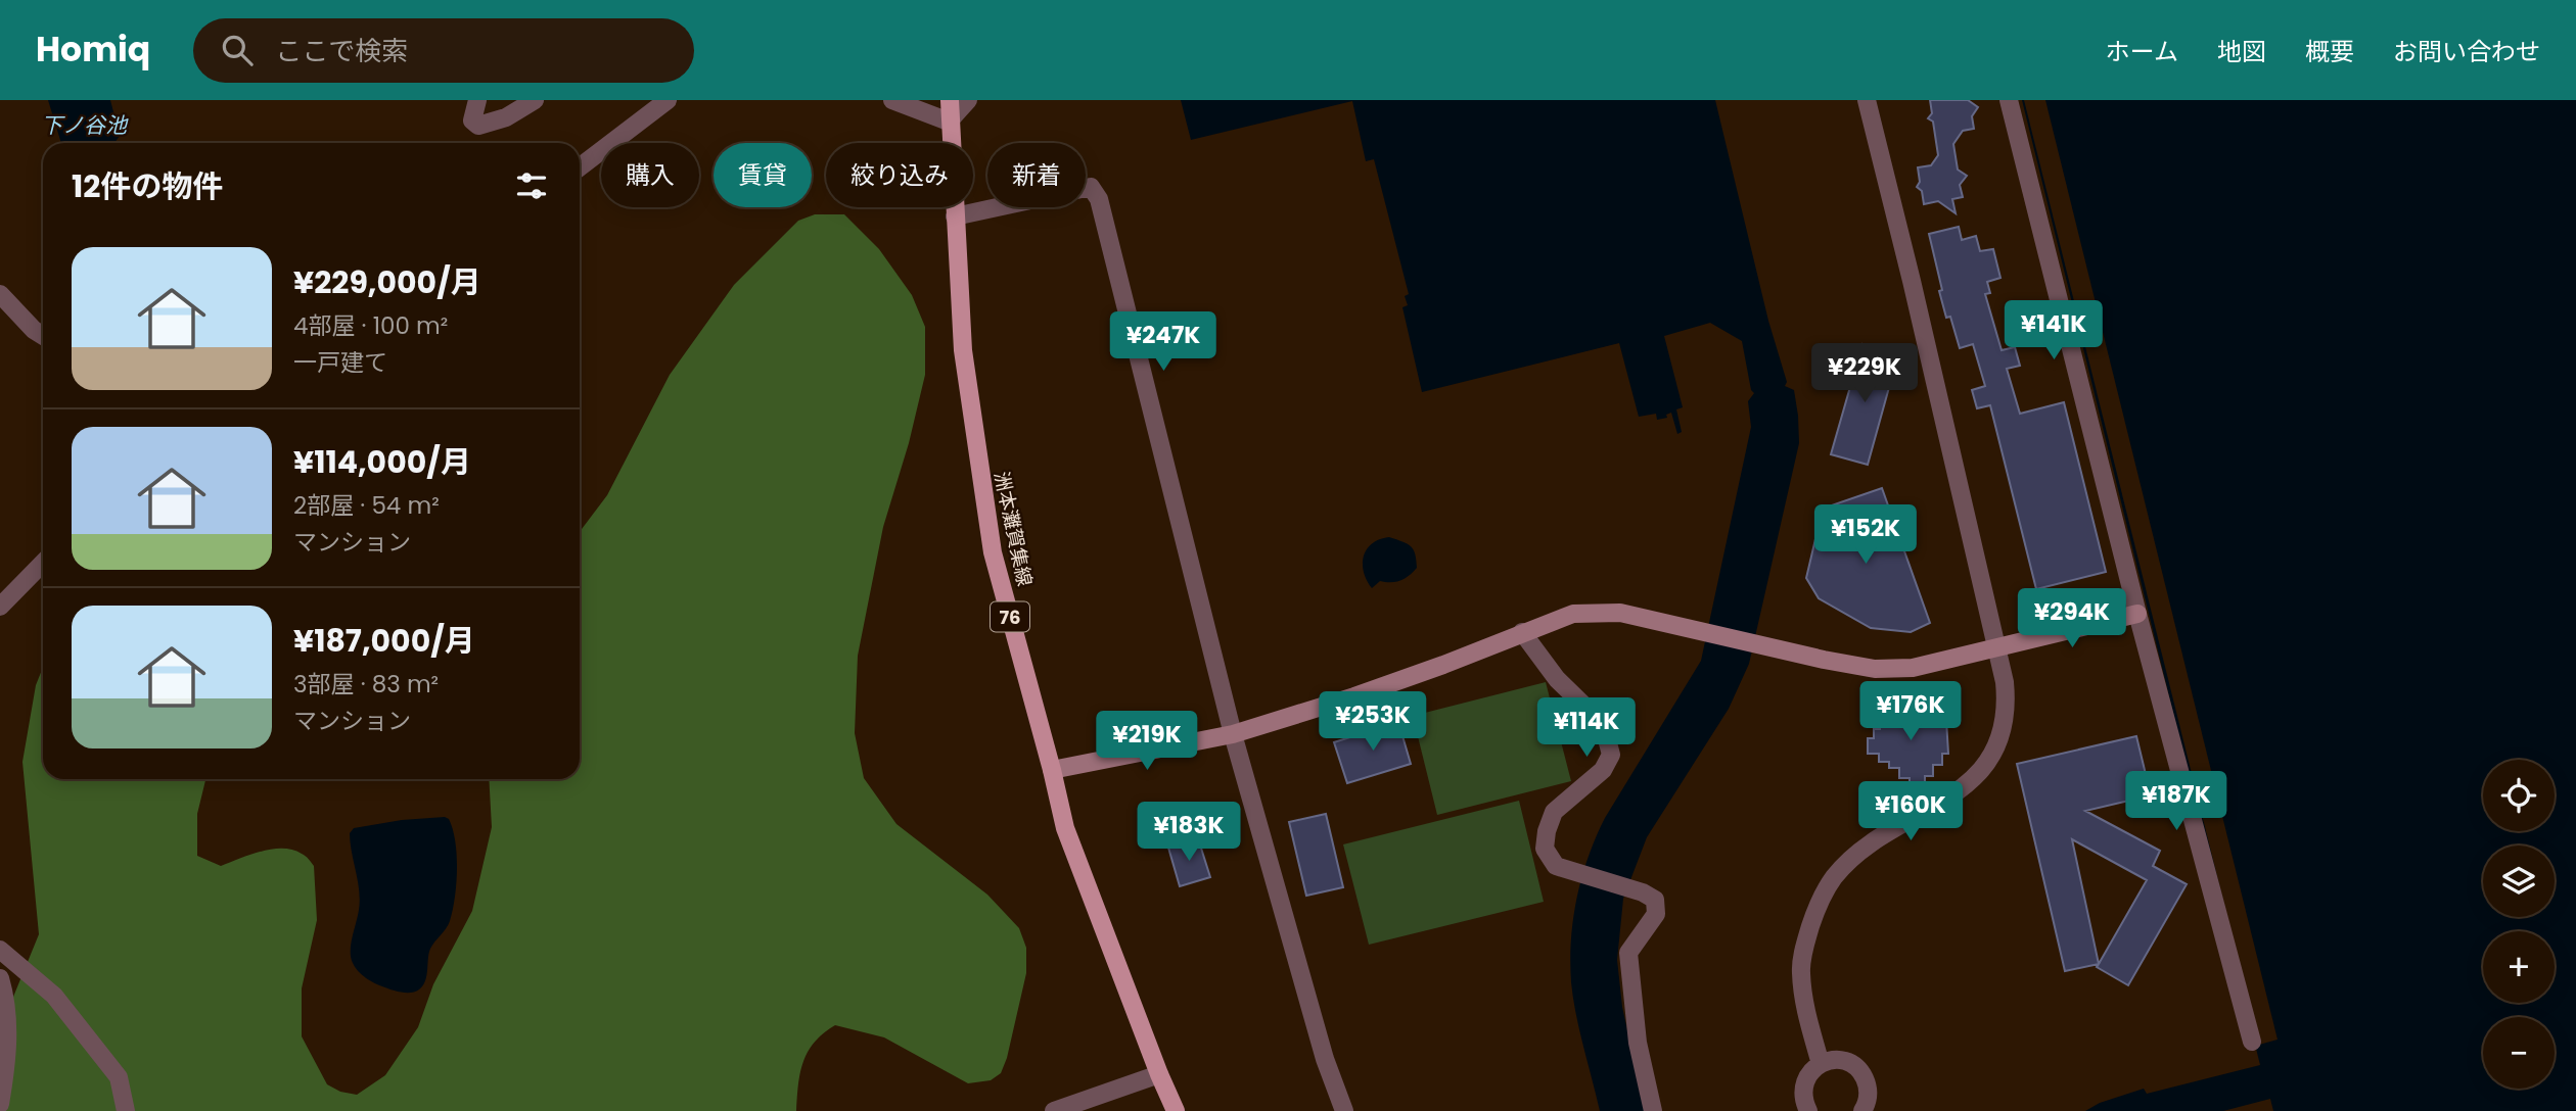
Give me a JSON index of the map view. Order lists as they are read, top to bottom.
{
  "streets": {
    "main road": ["洲本灘賀集線", "76"]
  },
  "water": ["下ノ谷池"],
  "page": {
    "header": "Homiq",
    "search": "ここで検索",
    "nav": [
      "ホーム",
      "地図",
      "概要",
      "お問い合わせ"
    ],
    "chip": [
      "購入",
      "賃貸",
      "絞り込み",
      "新着"
    ],
    "heading": "12件の物件",
    "list": [
      {
        "name": "¥229,000/月",
        "note": "4部屋 · 100 m² · 一戸建て"
      },
      {
        "name": "¥114,000/月",
        "note": "2部屋 · 54 m² · マンション"
      },
      {
        "name": "¥187,000/月",
        "note": "3部屋 · 83 m² · マンション"
      }
    ],
    "price": [
      "¥141K",
      "¥247K",
      "¥229K",
      "¥152K",
      "¥294K",
      "¥176K",
      "¥253K",
      "¥114K",
      "¥219K",
      "¥187K",
      "¥160K",
      "¥183K"
    ],
    "map_buttons": ["+", "−"]
  }
}
